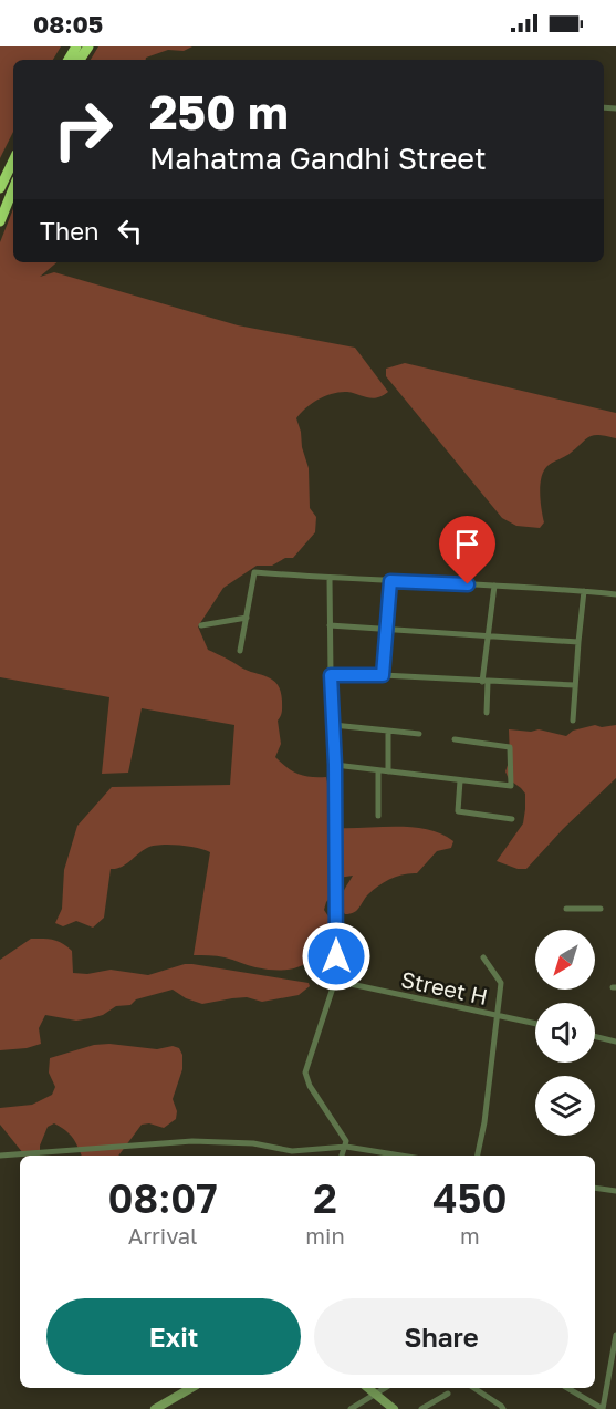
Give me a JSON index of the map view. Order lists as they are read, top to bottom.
{
  "streets": {
    "street": ["Street H"]
  },
  "north": "bottom left",
  "page": {
    "status": "08:05",
    "turn": ["250 m", "Mahatma Gandhi Street"],
    "then": "Then",
    "eta": [
      "08:07",
      "Arrival",
      "2",
      "min",
      "450",
      "m"
    ],
    "buttons": ["Exit", "Share"]
  }
}
